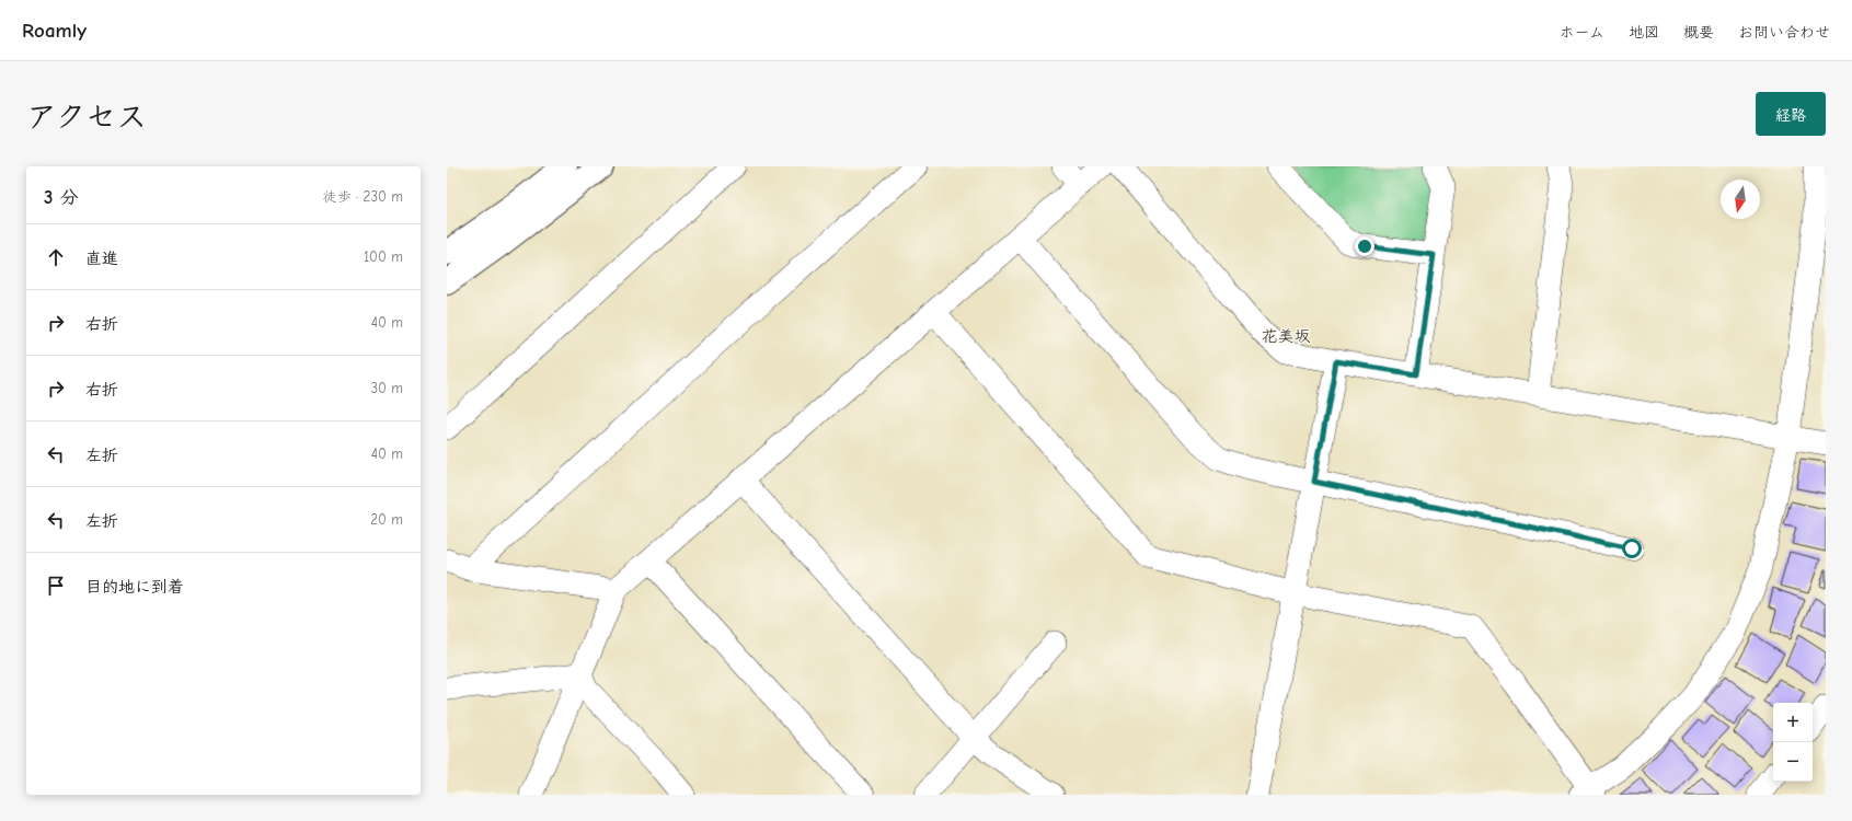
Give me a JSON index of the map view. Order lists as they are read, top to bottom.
{
  "districts": ["花美坂"],
  "north": "bottom",
  "page": {
    "header": "Roamly",
    "nav": [
      "ホーム",
      "地図",
      "概要",
      "お問い合わせ"
    ],
    "title": "アクセス",
    "buttons": "経路",
    "heading": ["3 分", "徒歩 · 230 m"],
    "list": [
      ["直進", "100 m"],
      ["右折", "40 m"],
      ["右折", "30 m"],
      ["左折", "40 m"],
      ["左折", "20 m"],
      "目的地に到着"
    ],
    "map_buttons": ["+", "−"]
  }
}
